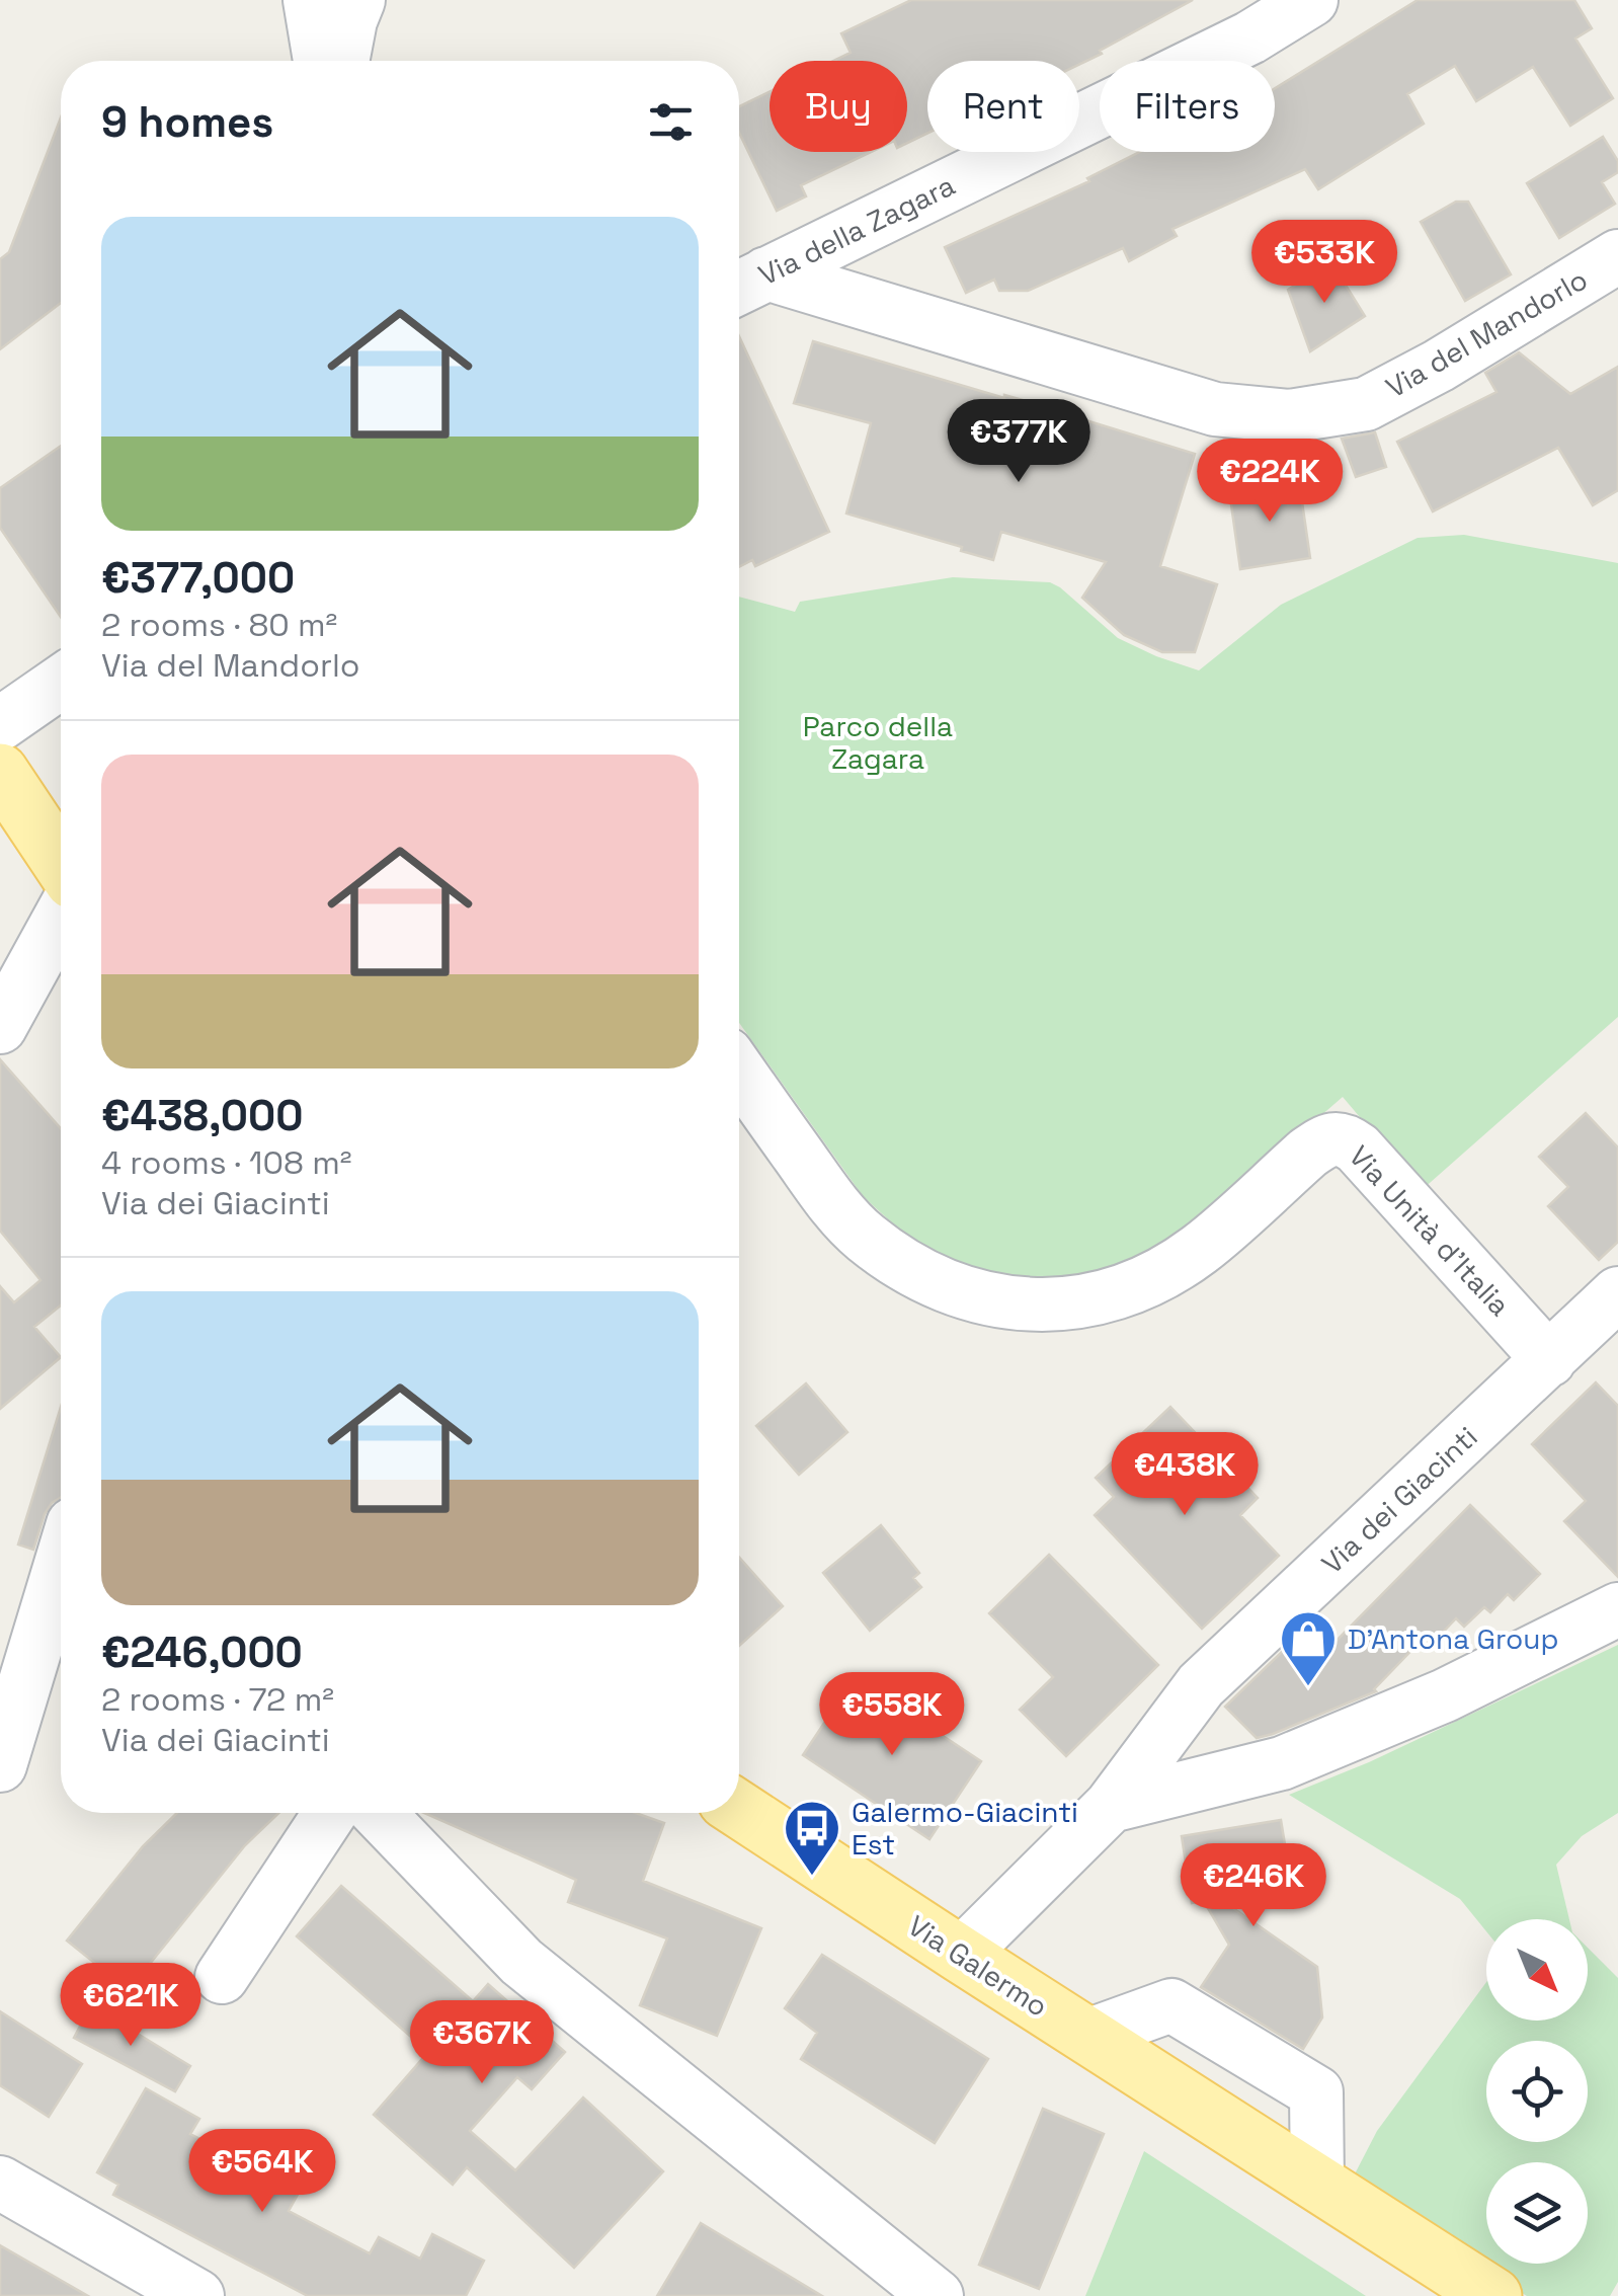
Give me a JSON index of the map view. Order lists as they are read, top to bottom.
{
  "streets": {
    "main road": ["Via Galermo"],
    "street": [
      "Via della Zagara",
      "Via del Mandorlo",
      "Via Unità d'Italia",
      "Via dei Giacinti"
    ]
  },
  "crossings": [
    ["Via della Zagara", "Via del Mandorlo"],
    ["Via Unità d'Italia", "Via dei Giacinti"],
    ["Via dei Giacinti", "Via Galermo"]
  ],
  "parks": ["Parco della Zagara"],
  "places": {
    "shop": ["D'Antona Group"],
    "bus stop": ["Galermo-Giacinti Est"]
  },
  "north": "bottom right",
  "page": {
    "chip": ["Buy", "Rent", "Filters"],
    "heading": "9 homes",
    "list": [
      {
        "name": "€377,000",
        "note": "2 rooms · 80 m² · Via del Mandorlo"
      },
      {
        "name": "€438,000",
        "note": "4 rooms · 108 m² · Via dei Giacinti"
      },
      {
        "name": "€246,000",
        "note": "2 rooms · 72 m² · Via dei Giacinti"
      }
    ],
    "price": [
      "€533K",
      "€377K",
      "€224K",
      "€438K",
      "€558K",
      "€246K",
      "€621K",
      "€367K",
      "€564K"
    ]
  }
}
